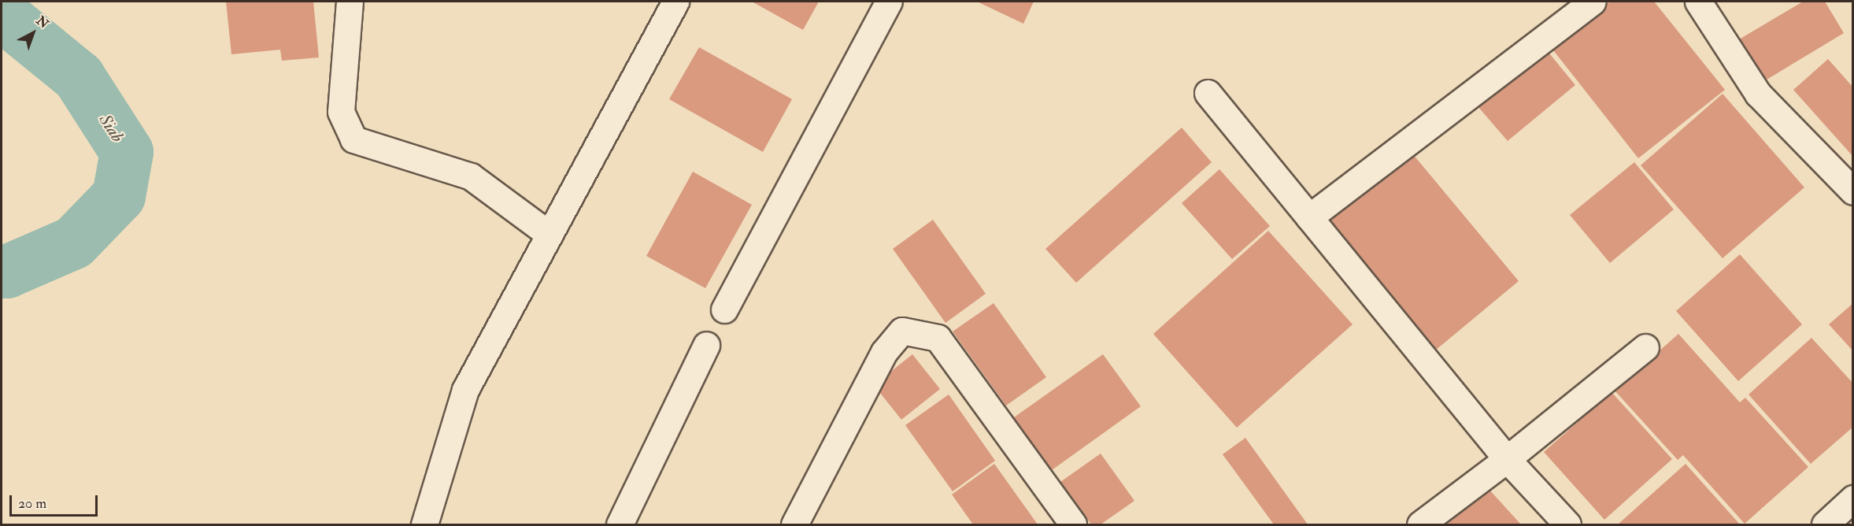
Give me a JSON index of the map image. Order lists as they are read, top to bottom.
{
  "water": ["Siab"],
  "scale_bar": "20 m",
  "north": "top right"
}
